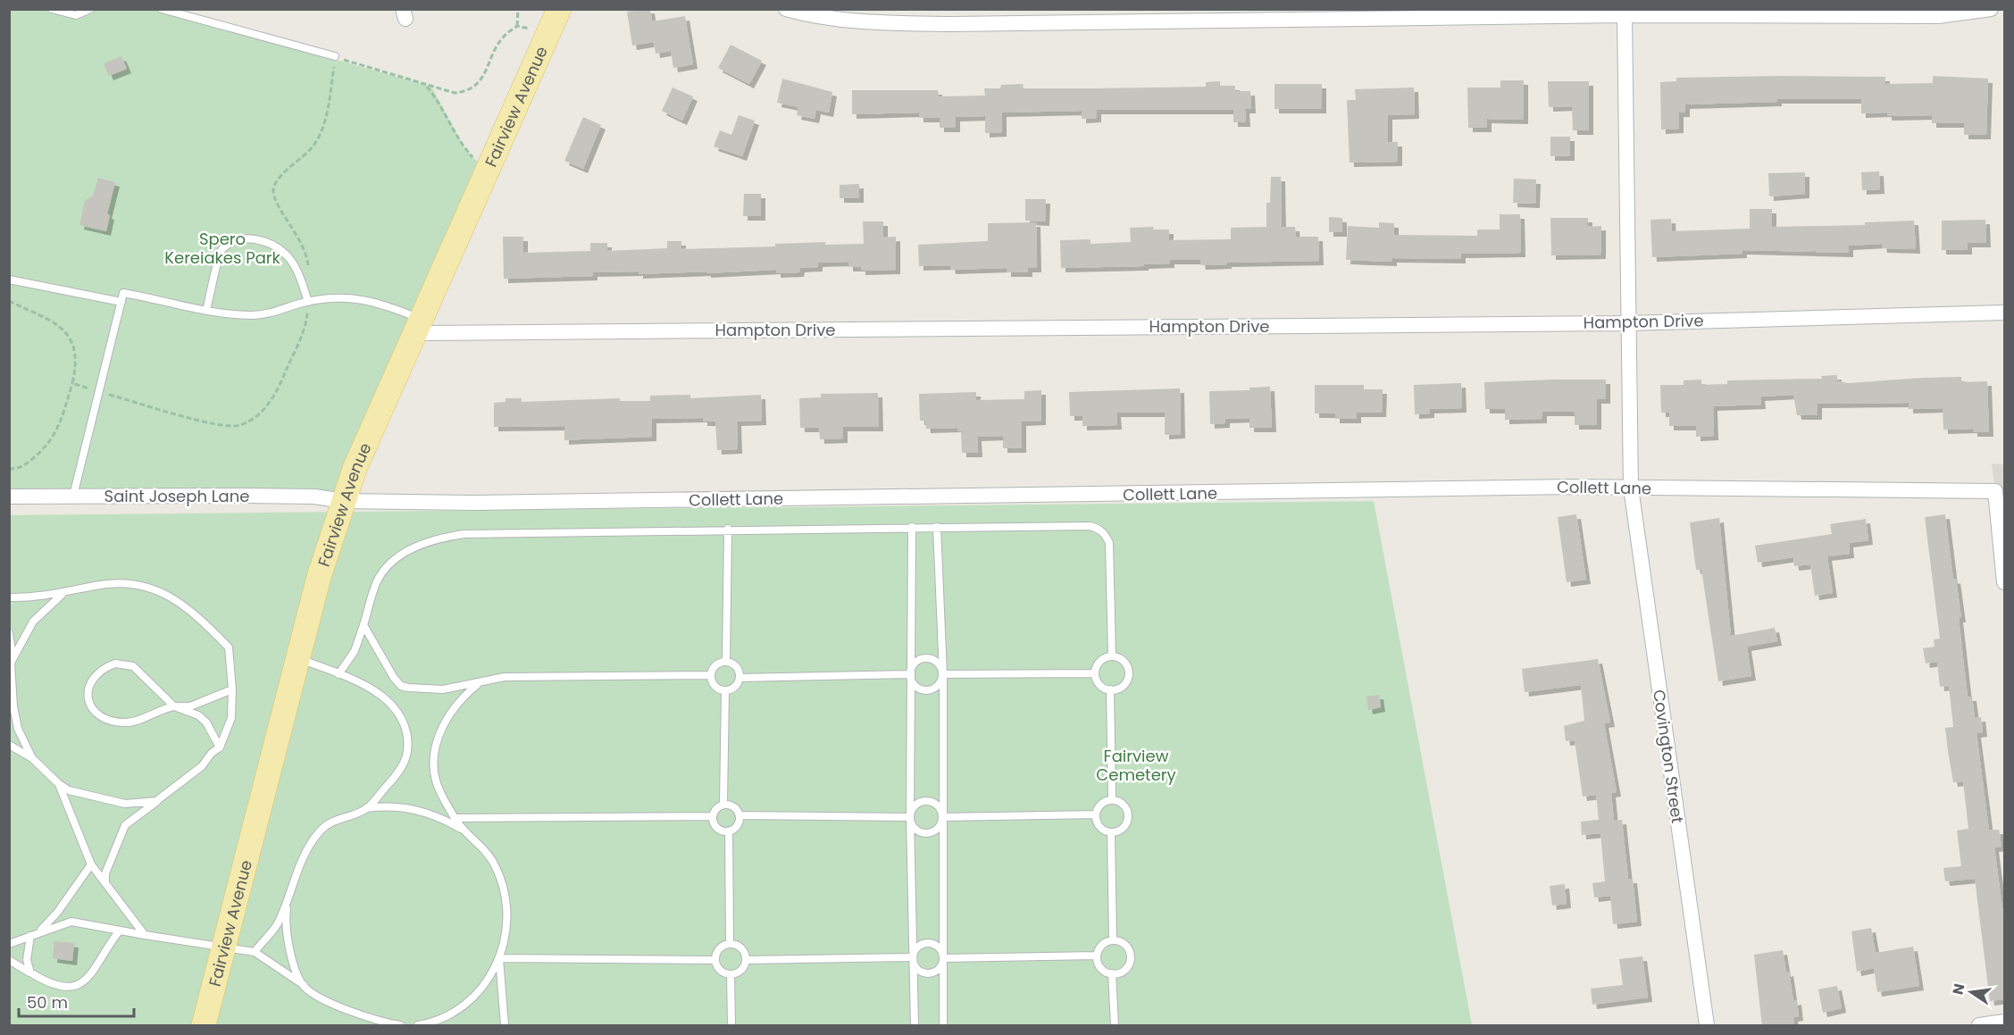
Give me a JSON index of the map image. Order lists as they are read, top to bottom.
{
  "streets": {
    "main road": ["Fairview Avenue"],
    "street": [
      "Hampton Drive",
      "Collett Lane",
      "Saint Joseph Lane",
      "Covington Street"
    ]
  },
  "crossings": [
    ["Fairview Avenue", "Hampton Drive"],
    ["Fairview Avenue", "Collett Lane"],
    ["Fairview Avenue", "Saint Joseph Lane"],
    ["Hampton Drive", "Covington Street"],
    ["Collett Lane", "Saint Joseph Lane"],
    ["Collett Lane", "Covington Street"]
  ],
  "parks": ["Spero Kereiakes Park", "Fairview Cemetery"],
  "scale_bar": "50 m",
  "north": "left"
}
